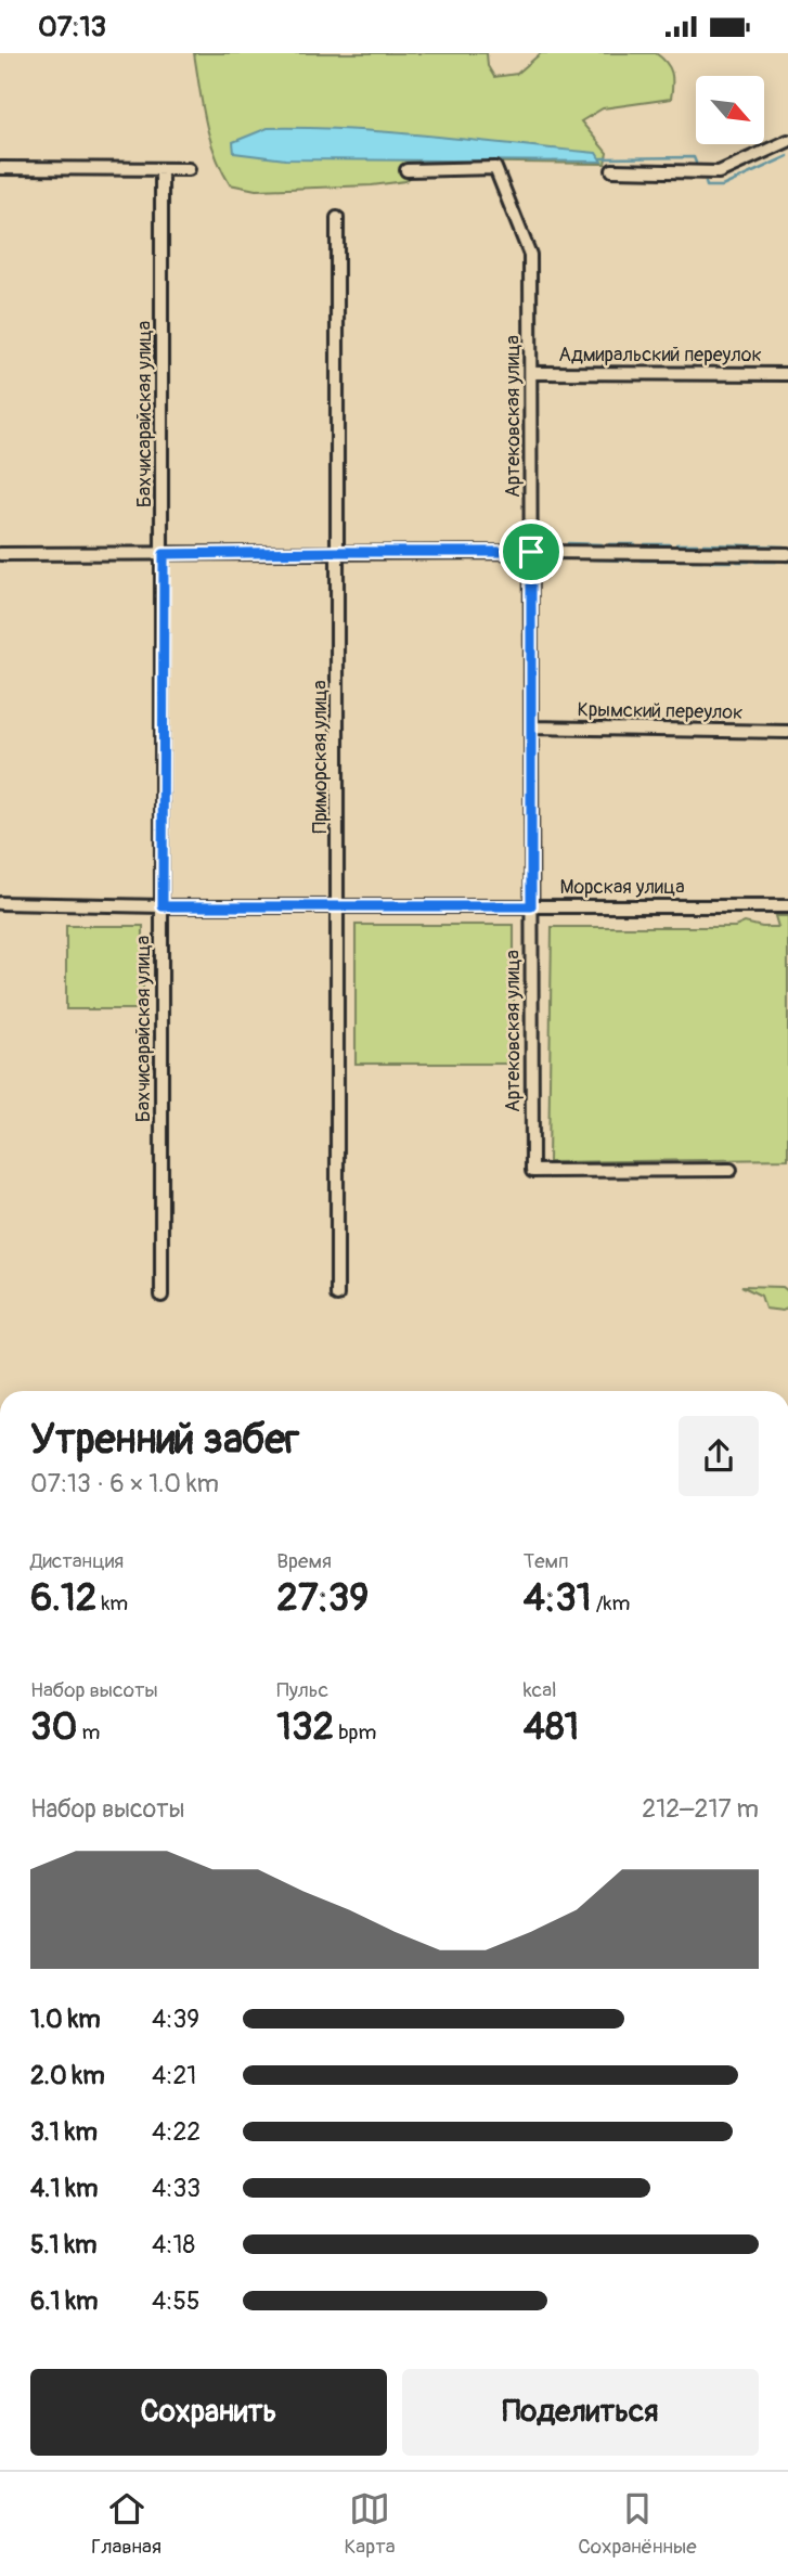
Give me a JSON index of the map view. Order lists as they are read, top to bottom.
{
  "streets": {
    "street": [
      "Адмиральский переулок",
      "Бахчисарайская улица",
      "Артековская улица",
      "Крымский переулок",
      "Приморская улица",
      "Морская улица"
    ]
  },
  "crossings": [
    ["Адмиральский переулок", "Артековская улица"],
    ["Бахчисарайская улица", "Морская улица"],
    ["Артековская улица", "Крымский переулок"],
    ["Артековская улица", "Морская улица"],
    ["Приморская улица", "Морская улица"]
  ],
  "north": "bottom right",
  "page": {
    "status": "07:13",
    "heading": ["Утренний забег", "07:13 · 6 × 1.0 km"],
    "stats": [
      ["Дистанция", "6.12 km"],
      ["Время", "27:39"],
      ["Темп", "4:31 /km"],
      ["Набор высоты", "30 m"],
      ["Пульс", "132 bpm"],
      ["kcal", "481"]
    ],
    "chart": ["Набор высоты", "212–217 m"],
    "list": [
      {
        "name": "1.0 km",
        "note": "4:39"
      },
      {
        "name": "2.0 km",
        "note": "4:21"
      },
      {
        "name": "3.1 km",
        "note": "4:22"
      },
      {
        "name": "4.1 km",
        "note": "4:33"
      },
      {
        "name": "5.1 km",
        "note": "4:18"
      },
      {
        "name": "6.1 km",
        "note": "4:55"
      }
    ],
    "buttons": ["Сохранить", "Поделиться"],
    "tabs": ["Главная", "Карта", "Сохранённые"]
  }
}
